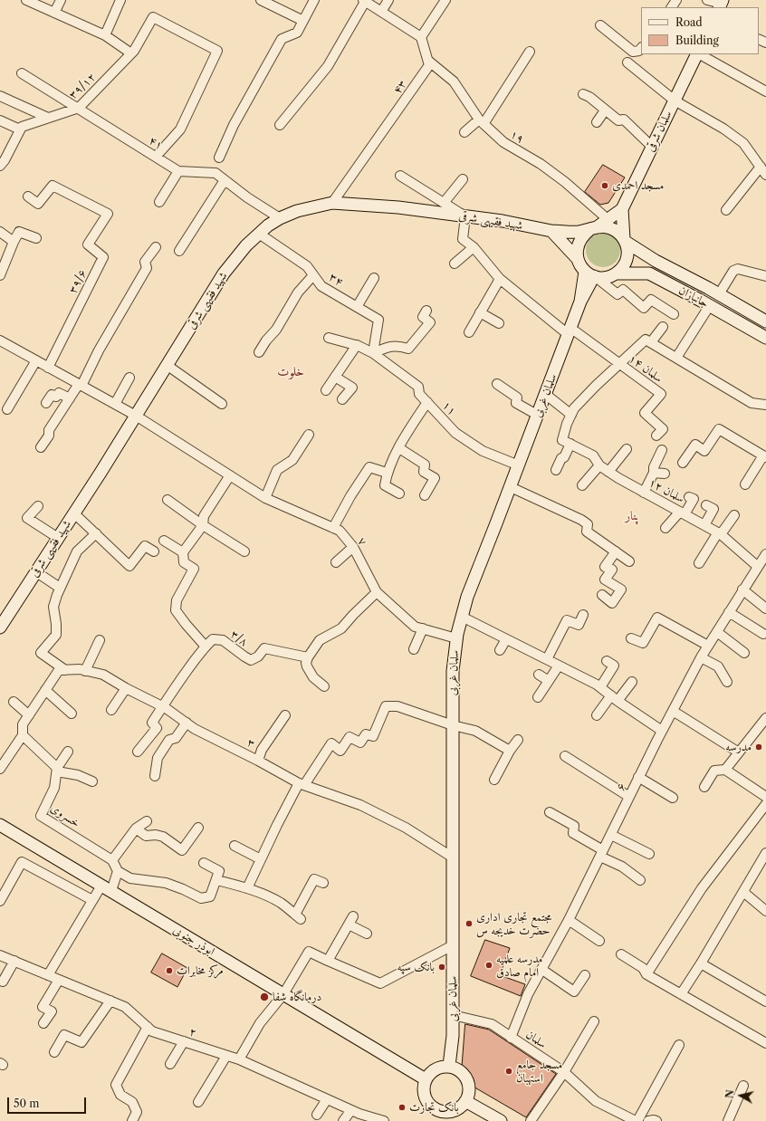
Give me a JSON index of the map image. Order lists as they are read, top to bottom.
{
  "streets": {
    "street": [
      "۳۹/۱۲",
      "۴۳",
      "سلمان شرقی",
      "۱۹",
      "۴۱",
      "شهید فقیهی شرقی",
      "۳۴",
      "۳۹/۶",
      "جانبازان",
      "سلمان ۱۴",
      "سلمان غربی",
      "۱۱",
      "سلمان ۱۲",
      "۷",
      "۳/۸",
      "۳",
      "۶",
      "خسروی",
      "ابوذر جنوبی",
      "۲",
      "سلمان"
    ]
  },
  "crossings": [
    ["۳۹/۱۲", "۴۱"],
    ["۴۳", "۱۹"],
    ["۴۳", "شهید فقیهی شرقی"],
    ["۴۱", "شهید فقیهی شرقی"],
    ["شهید فقیهی شرقی", "۳۴"],
    ["شهید فقیهی شرقی", "جانبازان"],
    ["شهید فقیهی شرقی", "سلمان ۱۴"],
    ["شهید فقیهی شرقی", "سلمان غربی"],
    ["شهید فقیهی شرقی", "۷"],
    ["۳۴", "۱۱"],
    ["۳۹/۶", "۷"],
    ["جانبازان", "سلمان غربی"],
    ["سلمان ۱۴", "سلمان غربی"],
    ["سلمان غربی", "۱۱"],
    ["سلمان غربی", "۷"],
    ["سلمان غربی", "۳"],
    ["سلمان غربی", "ابوذر جنوبی"],
    ["سلمان غربی", "سلمان"],
    ["سلمان ۱۲", "۶"],
    ["۶", "سلمان"]
  ],
  "districts": ["خلوت", "پنار"],
  "places": [
    "مسجد احمدی",
    "مدرسه",
    "مجتمع تجاری اداری حضرت خدیجه س",
    "مدرسه علمیه امام صادق",
    "بانک سپه",
    "مرکز مخابرات",
    "درمانگاه شفا",
    "مسجد جامع استهبان",
    "بانک تجارت"
  ],
  "legend": ["Road", "Building"],
  "scale_bar": "50 m",
  "north": "left"
}
